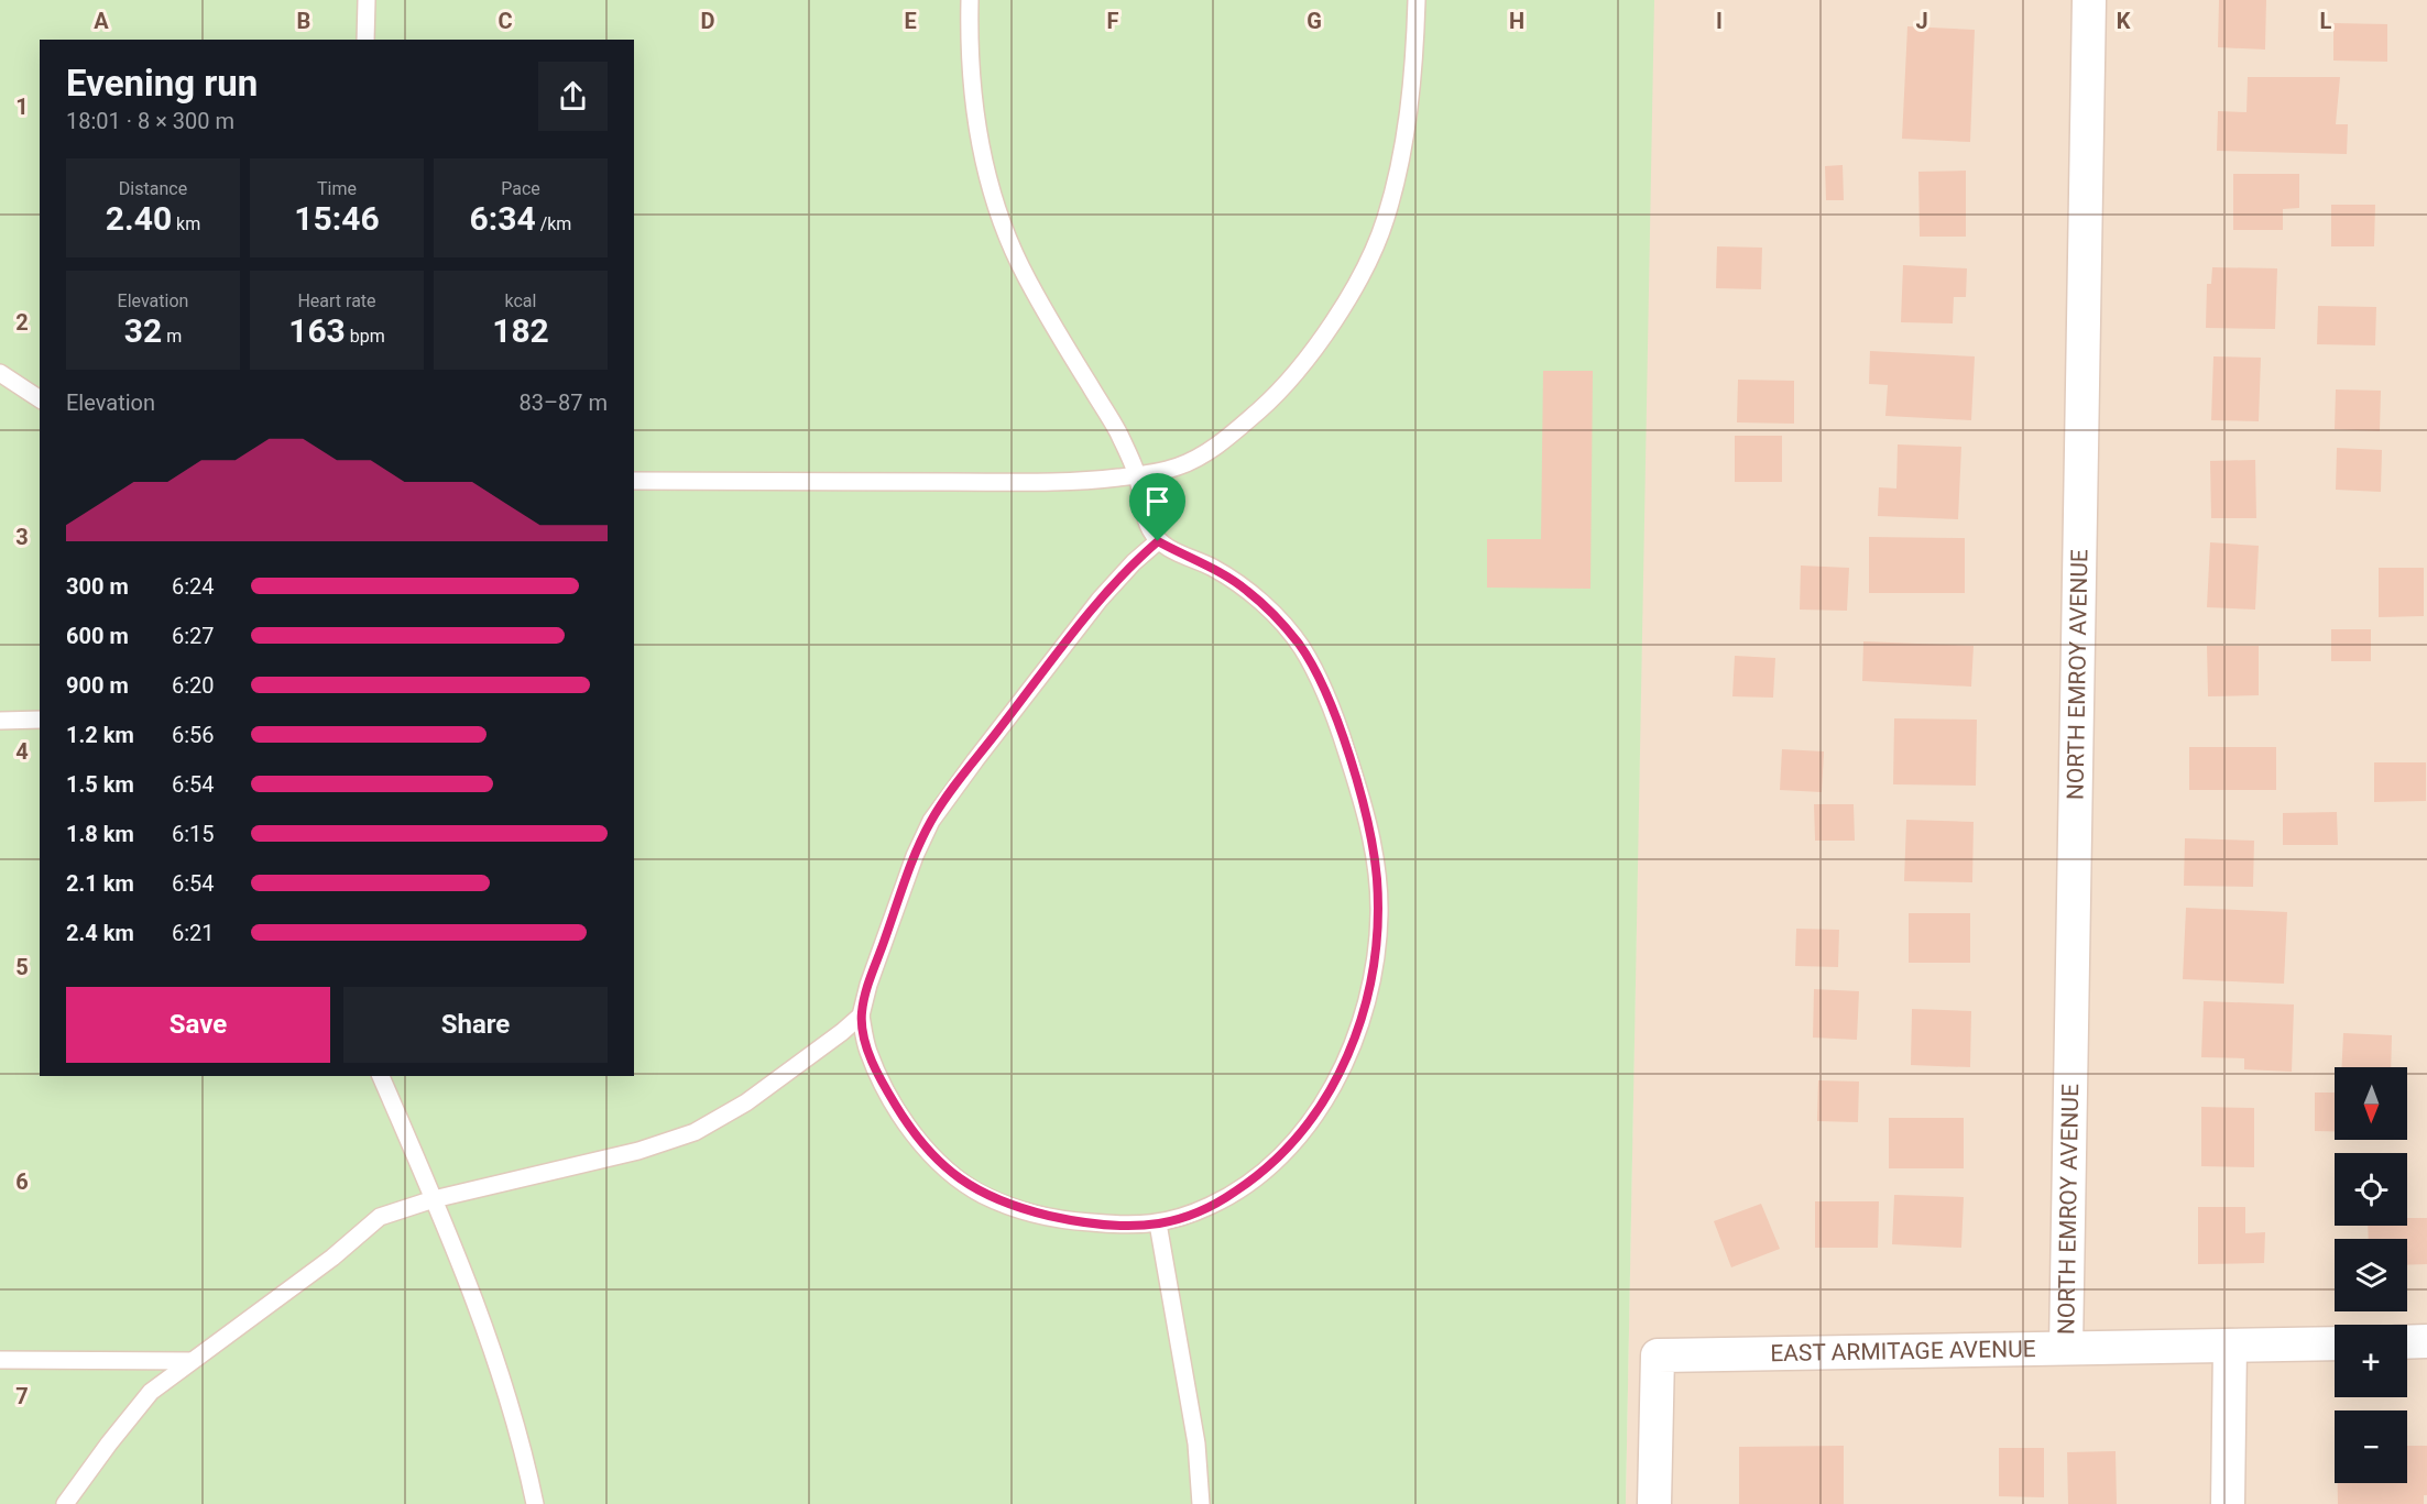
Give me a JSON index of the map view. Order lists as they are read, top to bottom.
{
  "streets": {
    "street": ["NORTH EMROY AVENUE", "EAST ARMITAGE AVENUE"]
  },
  "crossings": [
    ["NORTH EMROY AVENUE", "EAST ARMITAGE AVENUE"]
  ],
  "north": "bottom",
  "page": {
    "heading": ["Evening run", "18:01 · 8 × 300 m"],
    "stats": [
      ["Distance", "2.40 km"],
      ["Time", "15:46"],
      ["Pace", "6:34 /km"],
      ["Elevation", "32 m"],
      ["Heart rate", "163 bpm"],
      ["kcal", "182"]
    ],
    "chart": ["Elevation", "83–87 m"],
    "list": [
      {
        "name": "300 m",
        "note": "6:24"
      },
      {
        "name": "600 m",
        "note": "6:27"
      },
      {
        "name": "900 m",
        "note": "6:20"
      },
      {
        "name": "1.2 km",
        "note": "6:56"
      },
      {
        "name": "1.5 km",
        "note": "6:54"
      },
      {
        "name": "1.8 km",
        "note": "6:15"
      },
      {
        "name": "2.1 km",
        "note": "6:54"
      },
      {
        "name": "2.4 km",
        "note": "6:21"
      }
    ],
    "buttons": ["Save", "Share"],
    "map_buttons": ["+", "−"]
  },
  "grid": {
    "columns": [
      "A",
      "B",
      "C",
      "D",
      "E",
      "F",
      "G",
      "H",
      "I",
      "J",
      "K",
      "L"
    ],
    "rows": [
      "1",
      "2",
      "3",
      "4",
      "5",
      "6",
      "7"
    ]
  }
}
